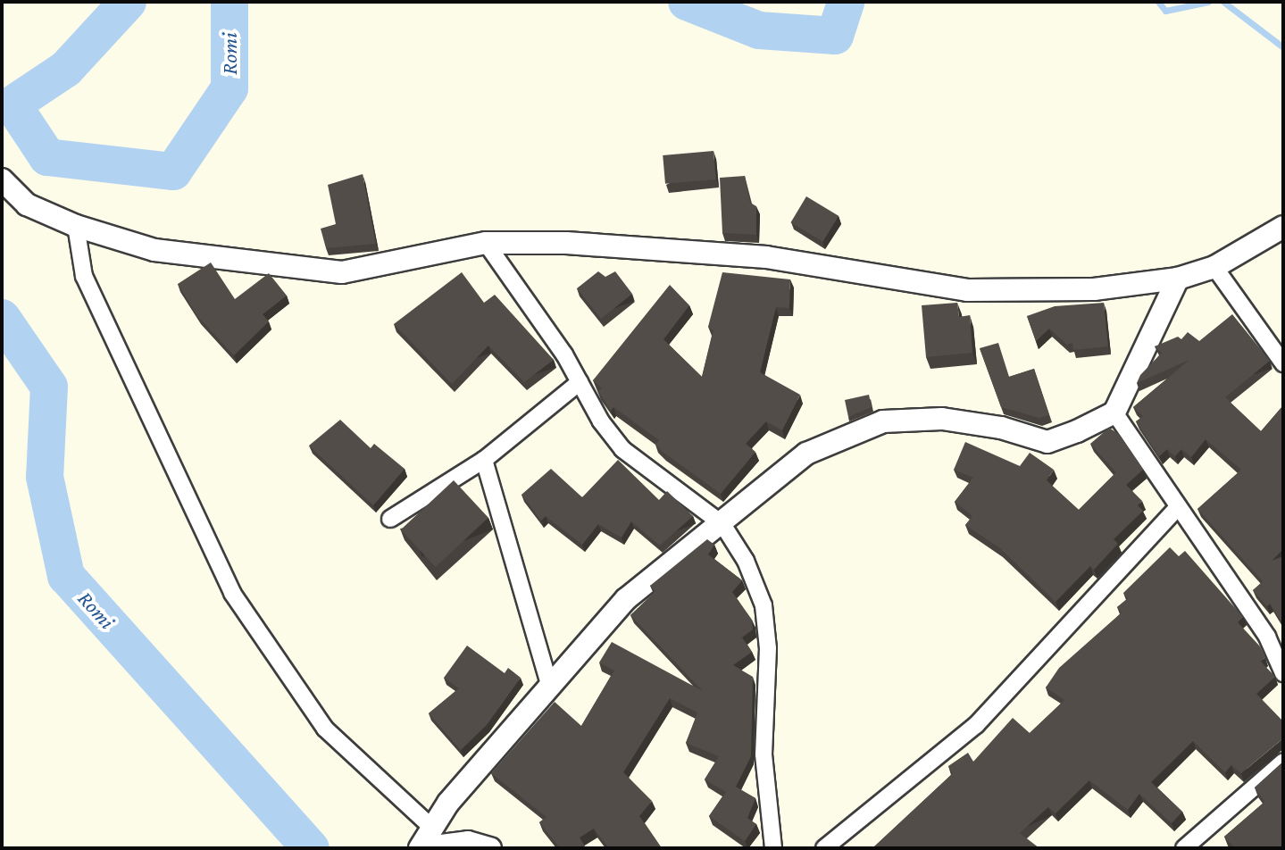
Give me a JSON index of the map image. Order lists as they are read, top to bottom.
{
  "water": ["Romi"]
}
